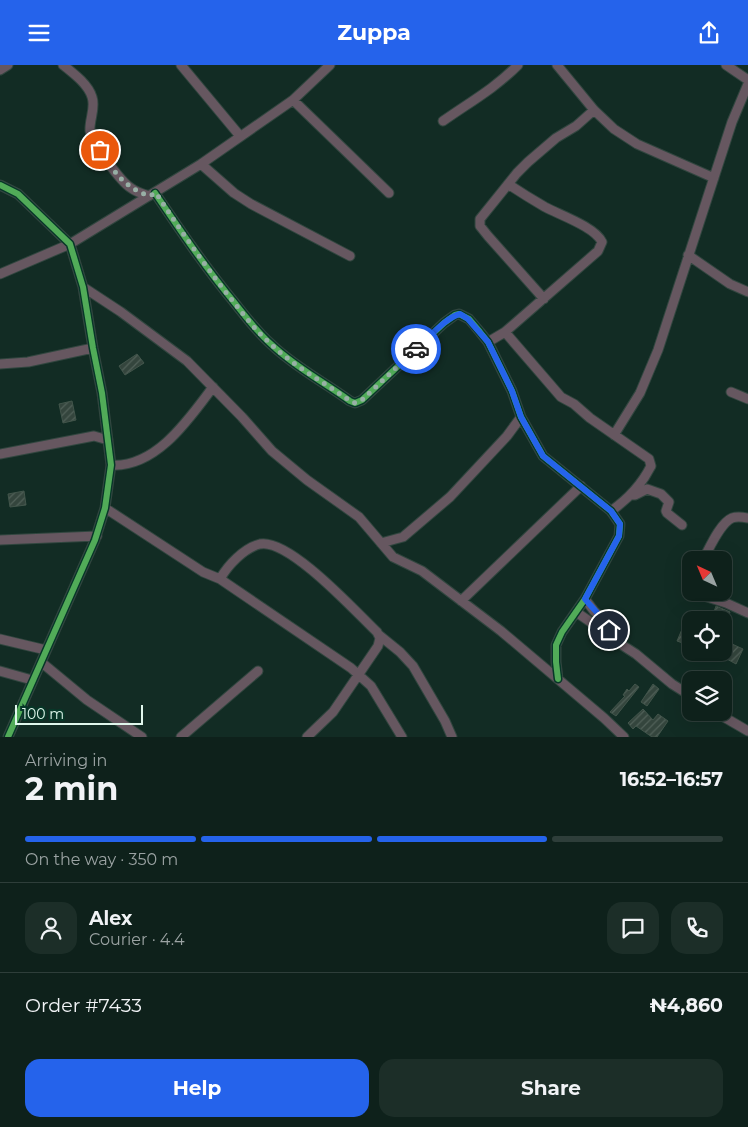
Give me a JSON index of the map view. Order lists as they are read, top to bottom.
{
  "scale_bar": "100 m",
  "north": "top left",
  "page": {
    "header": "Zuppa",
    "scale": "100 m",
    "heading": ["2 min", "Arriving in", "16:52–16:57"],
    "panel": [
      "Alex",
      "Courier · 4.4",
      "Order #7433",
      "₦4,860"
    ],
    "bar": "On the way · 350 m",
    "buttons": ["Help", "Share"]
  }
}
